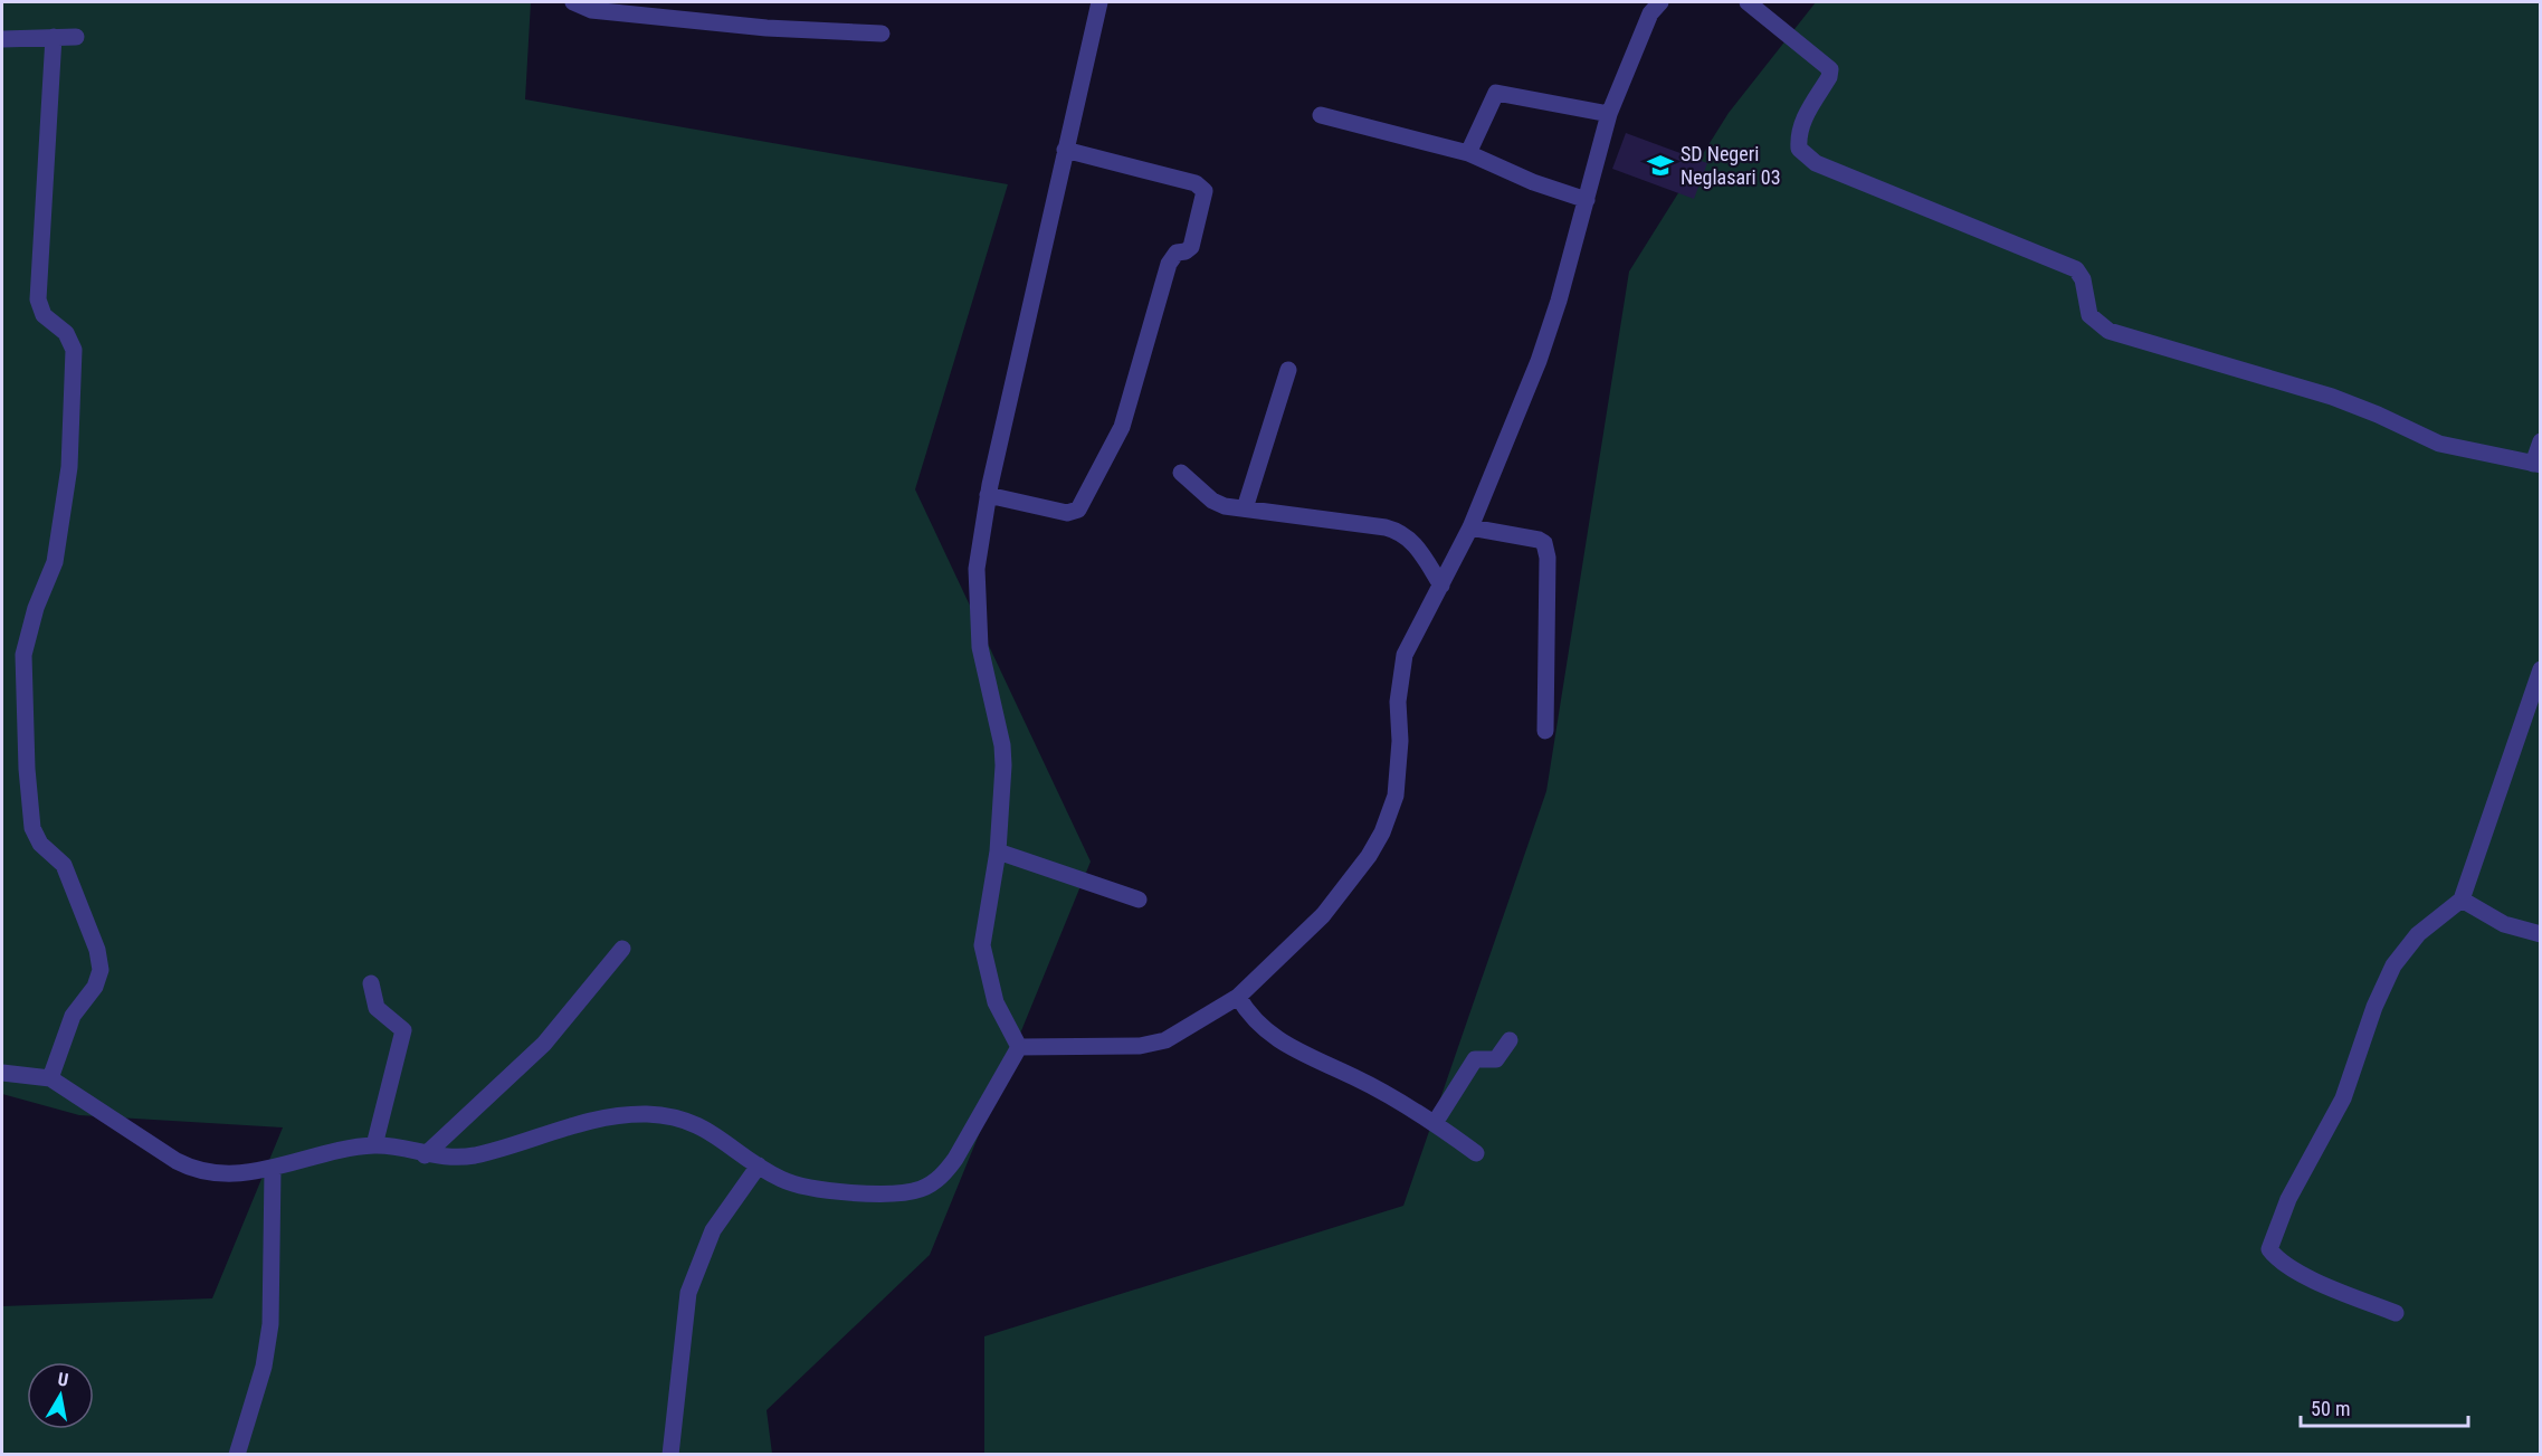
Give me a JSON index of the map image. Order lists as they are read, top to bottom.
{
  "places": {
    "school or university": ["SD Negeri Neglasari 03"]
  },
  "scale_bar": "50 m",
  "north": "top"
}
